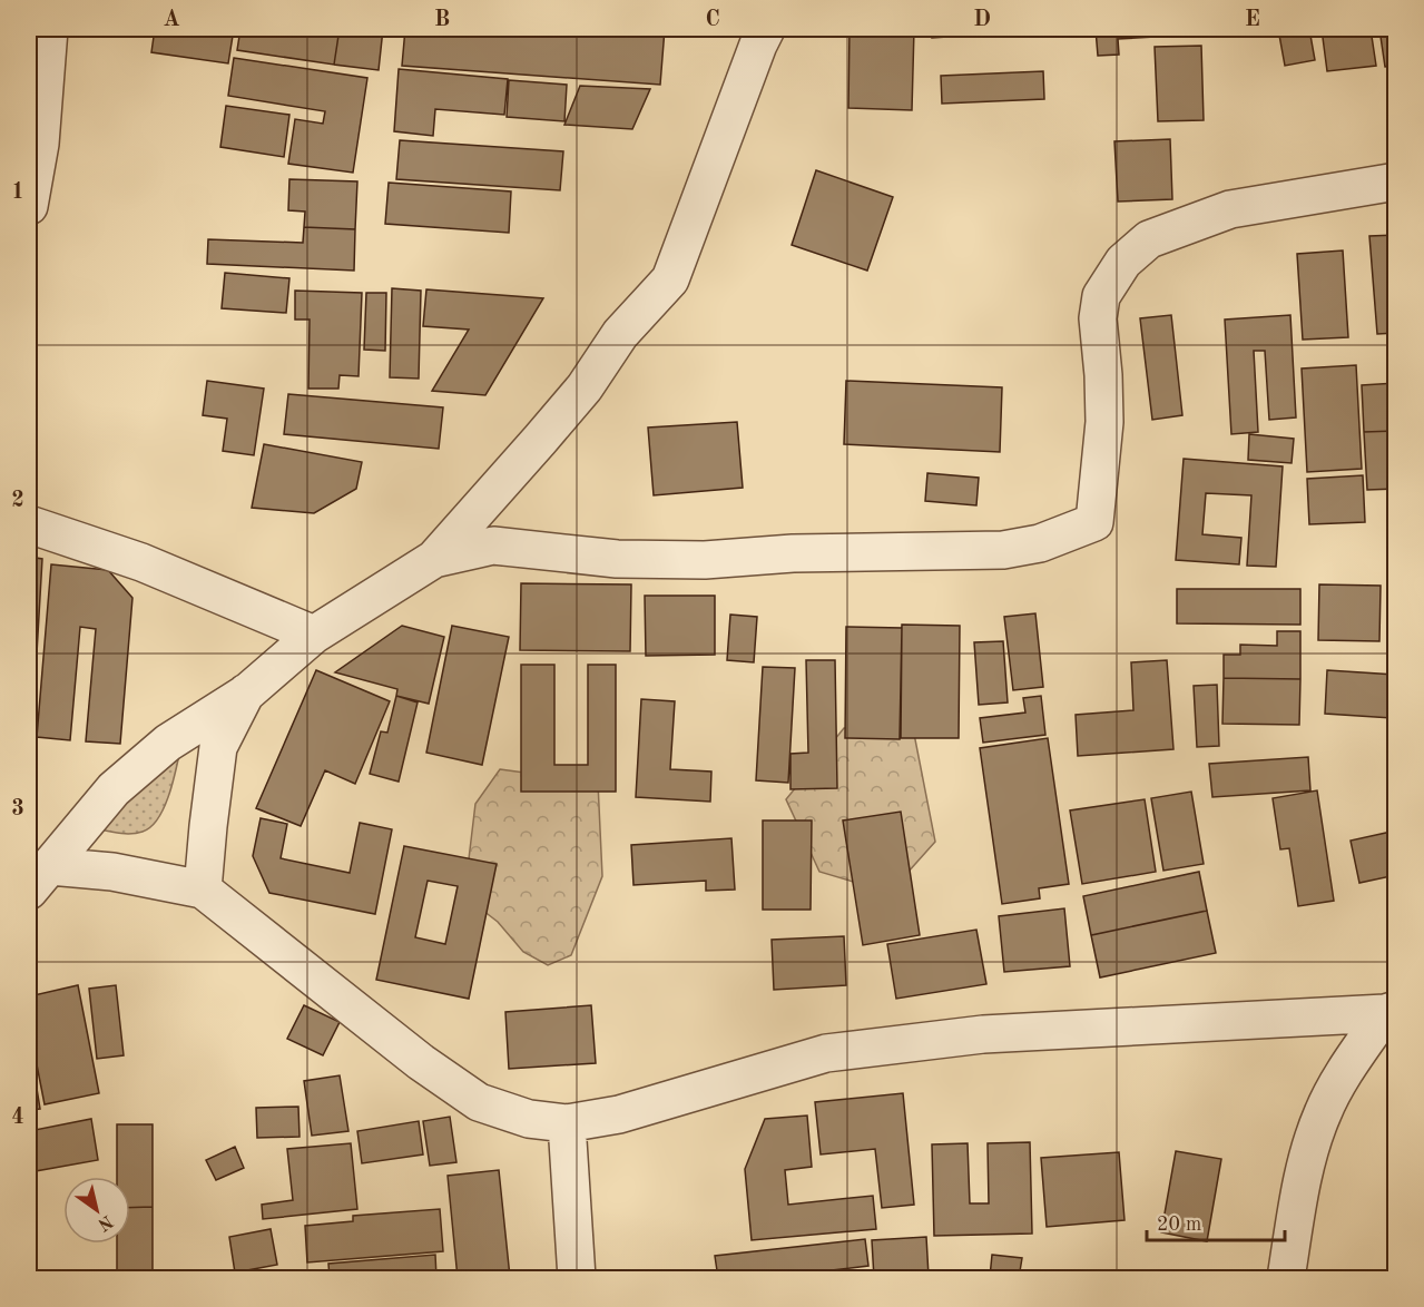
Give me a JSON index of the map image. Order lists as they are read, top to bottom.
{
  "scale_bar": "20 m",
  "north": "bottom right",
  "grid": {
    "columns": [
      "A",
      "B",
      "C",
      "D",
      "E"
    ],
    "rows": [
      "1",
      "2",
      "3",
      "4"
    ]
  }
}
